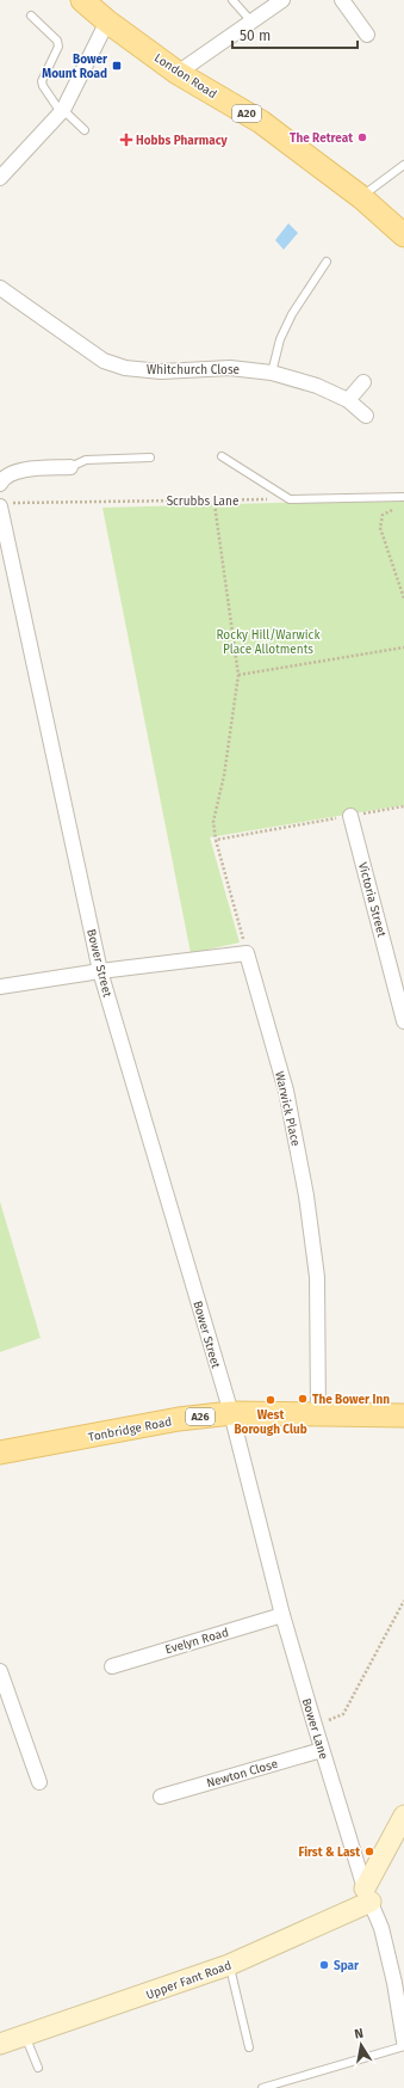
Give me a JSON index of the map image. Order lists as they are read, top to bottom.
{
  "streets": {
    "main road": [
      "London Road",
      "A20",
      "A26",
      "Tonbridge Road"
    ],
    "street": [
      "Whitchurch Close",
      "Victoria Street",
      "Bower Street",
      "Warwick Place",
      "Evelyn Road",
      "Bower Lane",
      "Newton Close",
      "Upper Fant Road"
    ],
    "path": ["Scrubbs Lane"]
  },
  "crossings": [
    ["Scrubbs Lane", "Bower Street"],
    ["Bower Street", "Tonbridge Road"],
    ["Bower Street", "Bower Lane"],
    ["Warwick Place", "Tonbridge Road"],
    ["Tonbridge Road", "Bower Lane"],
    ["Evelyn Road", "Bower Lane"],
    ["Bower Lane", "Newton Close"],
    ["Bower Lane", "Upper Fant Road"]
  ],
  "parks": ["Rocky Hill/Warwick Place Allotments"],
  "places": {
    "transit": ["Bower Mount Road"],
    "other": [
      "The Retreat",
      "The Bower Inn",
      "West Borough Club",
      "First & Last",
      "Spar"
    ],
    "health": ["Hobbs Pharmacy"]
  },
  "scale_bar": "50 m",
  "north": "top"
}
